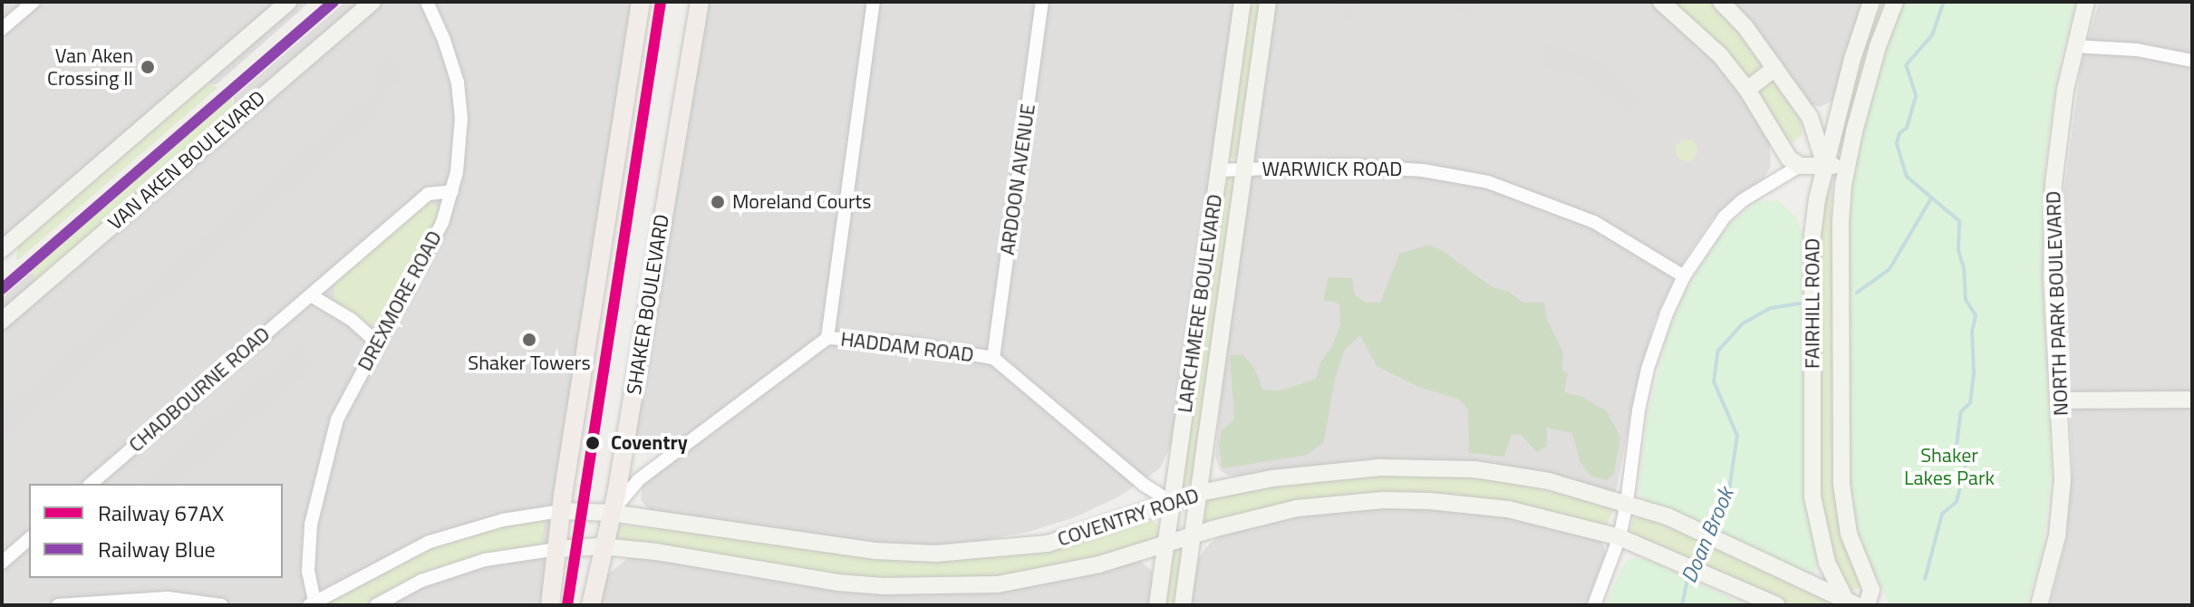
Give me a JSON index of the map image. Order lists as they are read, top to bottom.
{
  "streets": {
    "main road": [
      "VAN AKEN BOULEVARD",
      "LARCHMERE BOULEVARD",
      "FAIRHILL ROAD",
      "NORTH PARK BOULEVARD",
      "SHAKER BOULEVARD",
      "COVENTRY ROAD"
    ],
    "street": [
      "WARWICK ROAD",
      "ARDOON AVENUE",
      "DREXMORE ROAD",
      "HADDAM ROAD",
      "CHADBOURNE ROAD"
    ]
  },
  "crossings": [
    ["WARWICK ROAD", "LARCHMERE BOULEVARD"],
    ["ARDOON AVENUE", "HADDAM ROAD"],
    ["DREXMORE ROAD", "CHADBOURNE ROAD"],
    ["DREXMORE ROAD", "COVENTRY ROAD"],
    ["LARCHMERE BOULEVARD", "HADDAM ROAD"],
    ["LARCHMERE BOULEVARD", "COVENTRY ROAD"],
    ["FAIRHILL ROAD", "COVENTRY ROAD"],
    ["SHAKER BOULEVARD", "HADDAM ROAD"],
    ["SHAKER BOULEVARD", "COVENTRY ROAD"],
    ["HADDAM ROAD", "COVENTRY ROAD"]
  ],
  "water": ["Doan Brook"],
  "parks": ["Shaker Lakes Park"],
  "places": [
    "Van Aken Crossing II",
    "Moreland Courts",
    "Shaker Towers",
    "Coventry"
  ],
  "lines": ["rail line 67AX", "rail line Blue"],
  "legend": ["Railway 67AX", "Railway Blue"]
}
